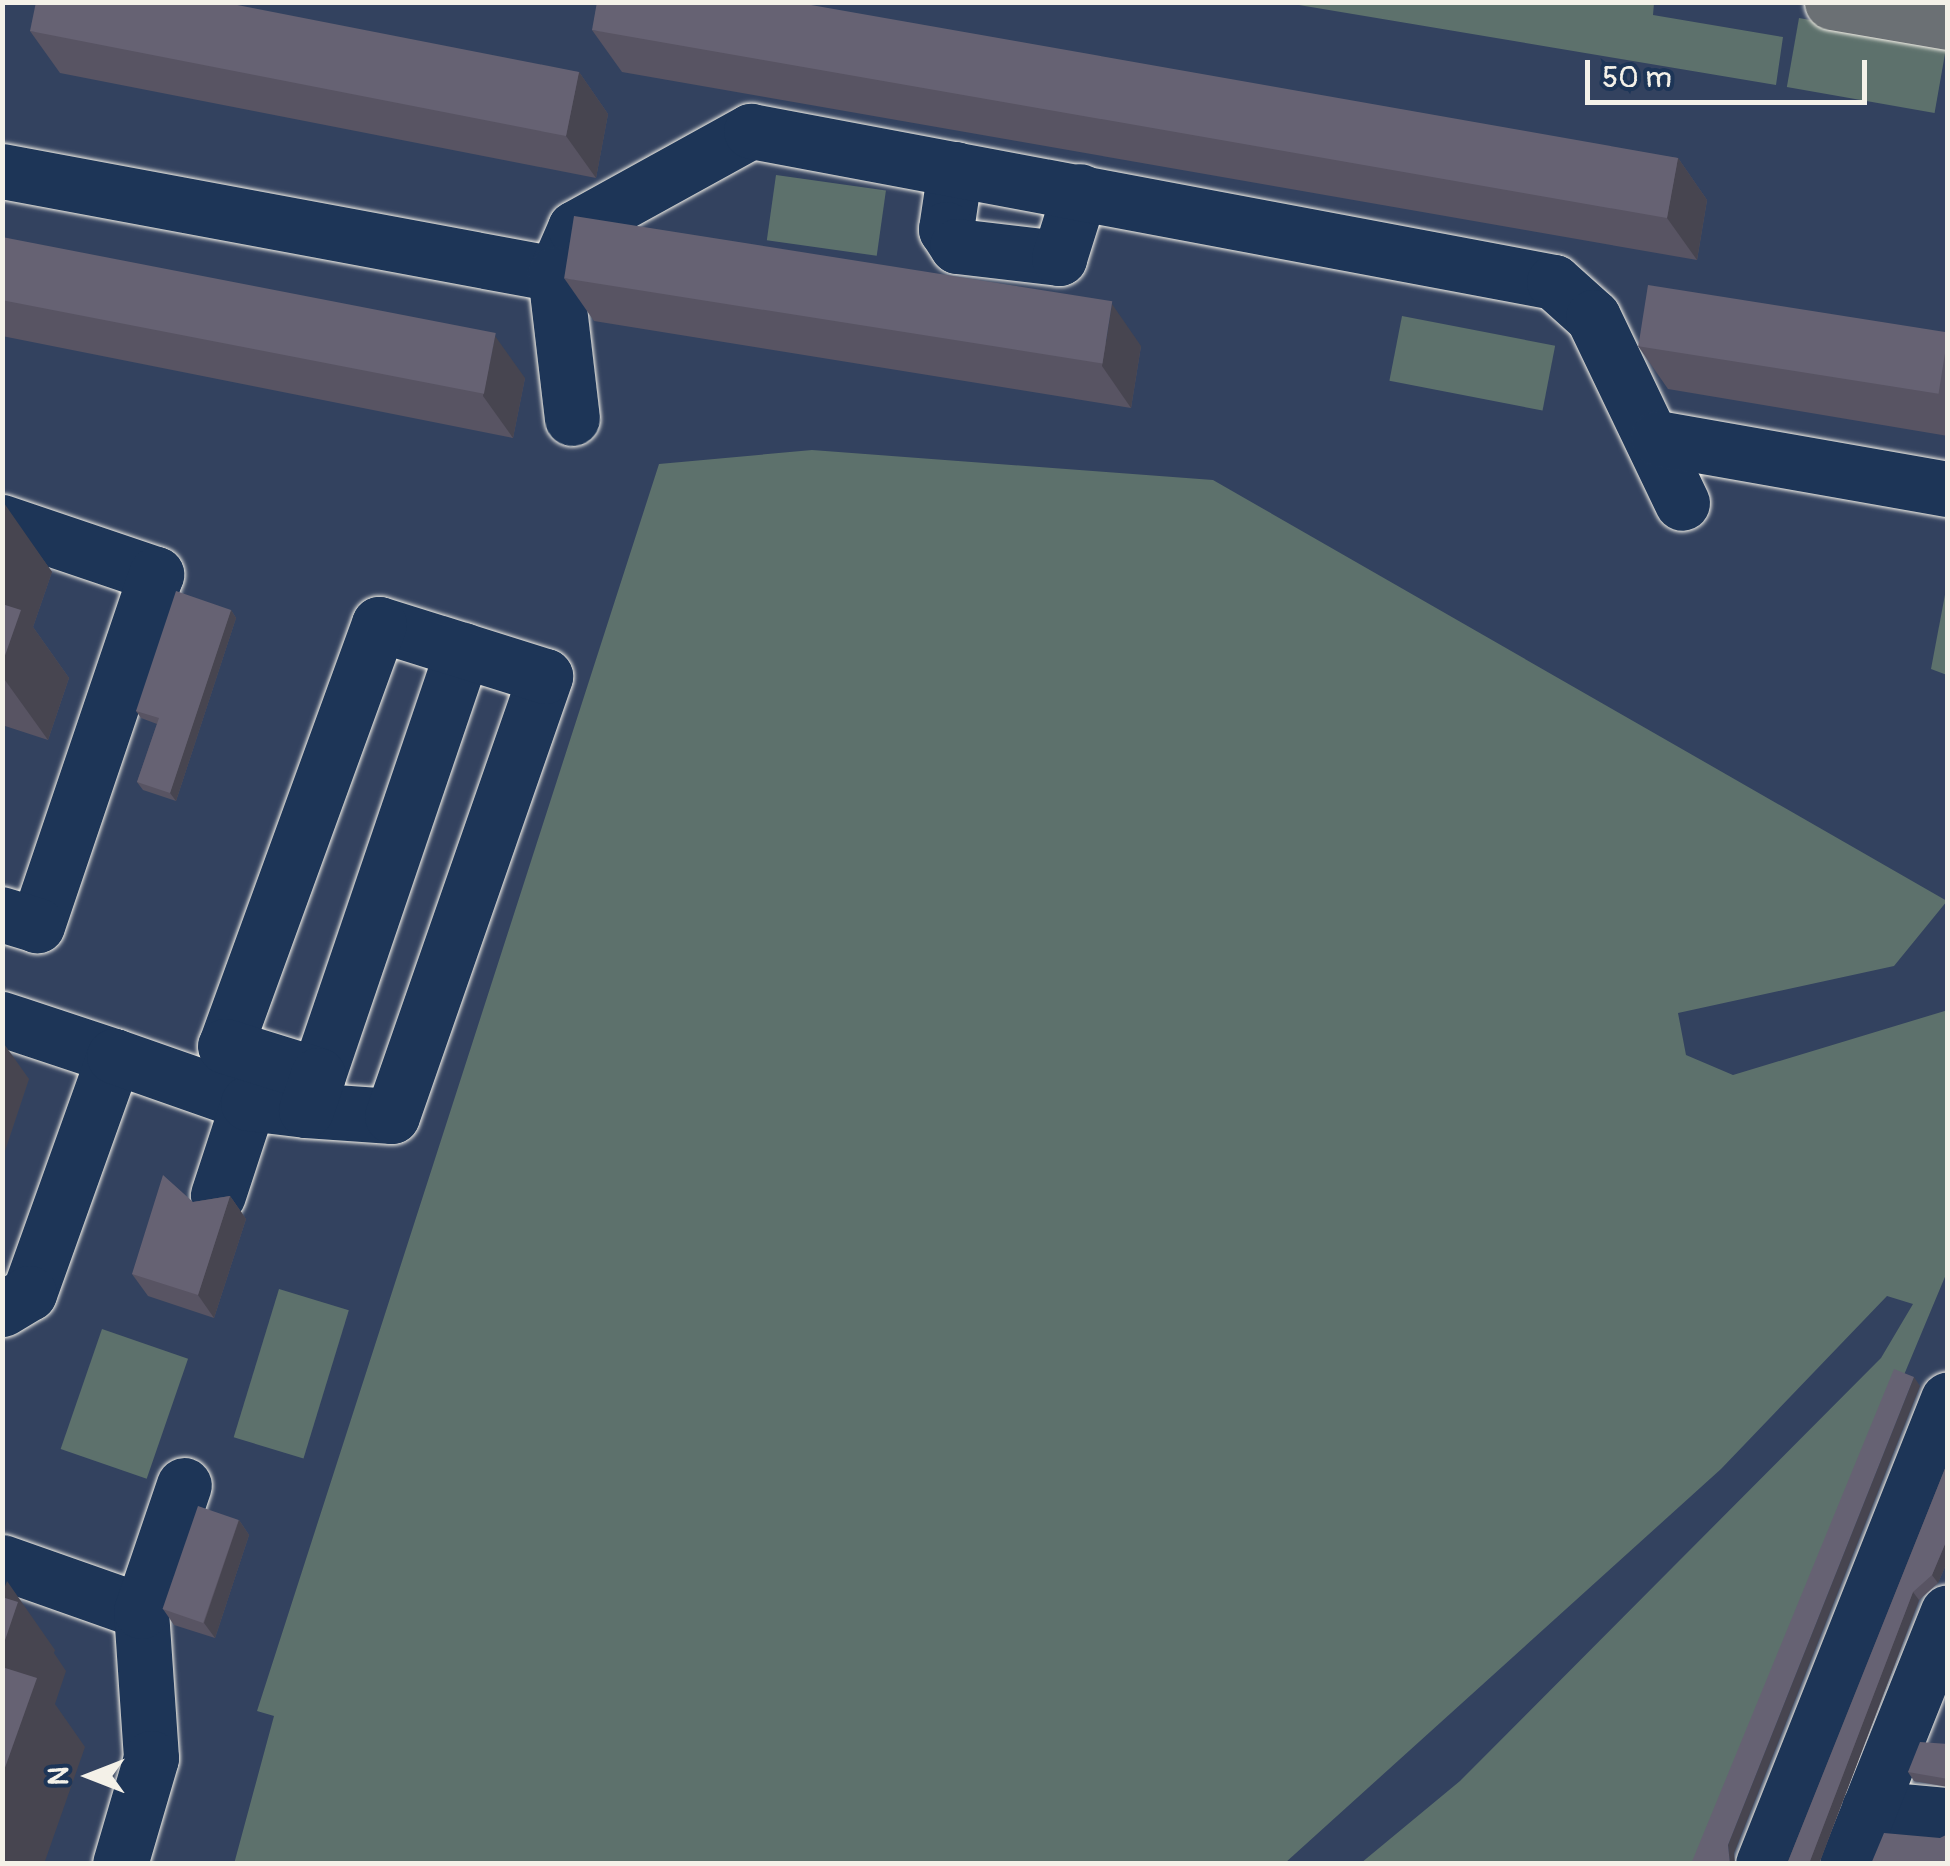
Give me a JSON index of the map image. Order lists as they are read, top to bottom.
{
  "scale_bar": "50 m",
  "north": "left"
}
